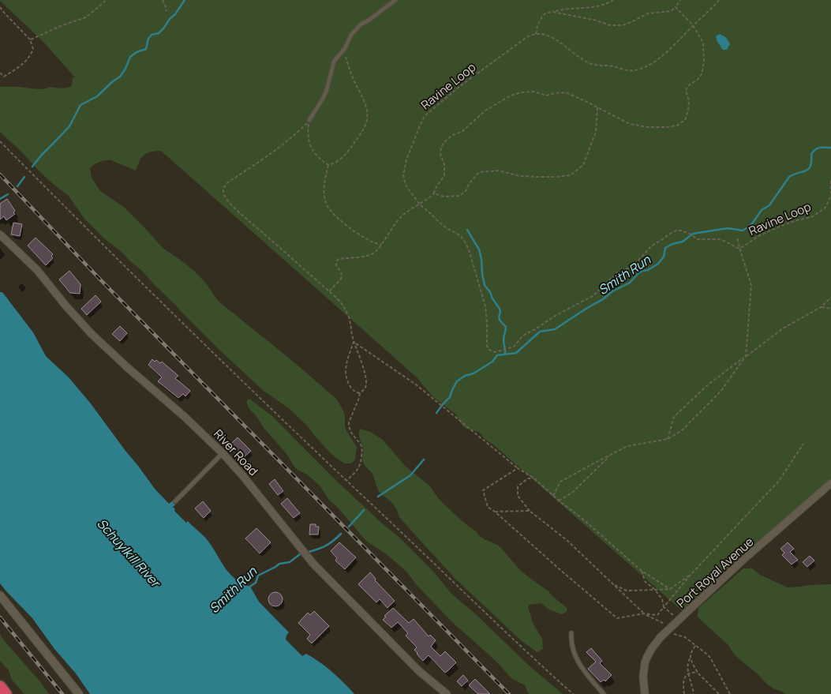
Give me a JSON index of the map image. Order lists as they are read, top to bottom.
{
  "streets": {
    "street": ["River Road", "Port Royal Avenue"],
    "path": ["Ravine Loop"]
  },
  "water": ["Smith Run", "Schuylkill River"]
}
